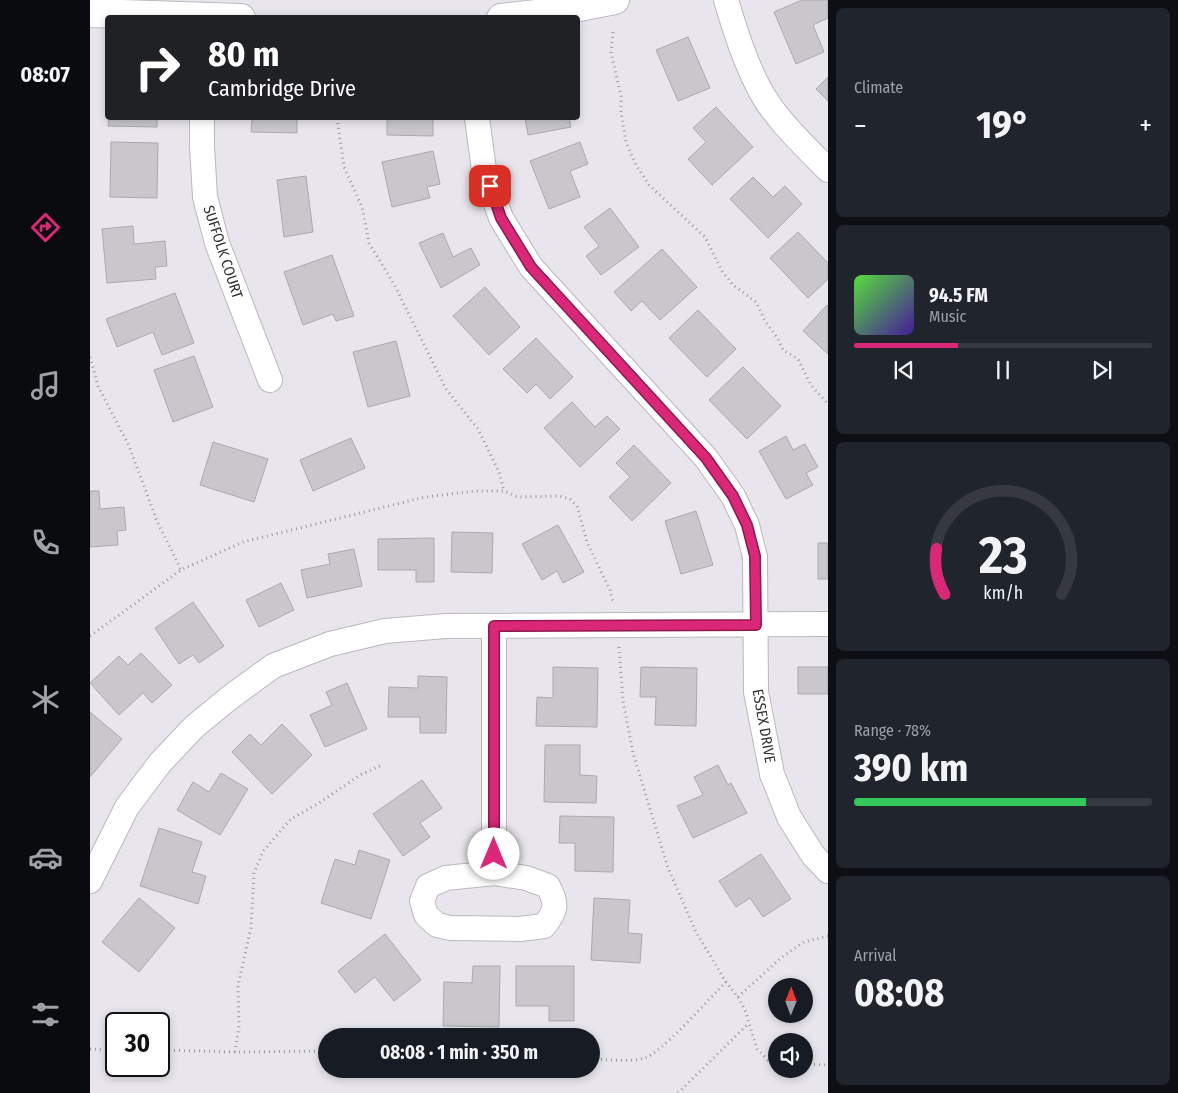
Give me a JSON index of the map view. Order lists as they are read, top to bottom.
{
  "streets": {
    "street": ["SUFFOLK COURT", "ESSEX DRIVE"]
  },
  "north": "top",
  "page": {
    "tabs": "08:07",
    "tile": [
      "Climate",
      ["Range · 78%", "390 km"],
      ["Arrival", "08:08"]
    ],
    "turn": ["80 m", "Cambridge Drive"],
    "heat": ["−", "19°", "+"],
    "song": ["94.5 FM", "Music"],
    "limit": "30",
    "trip": "08:08 · 1 min · 350 m",
    "gauge": ["23", "km/h"]
  }
}
